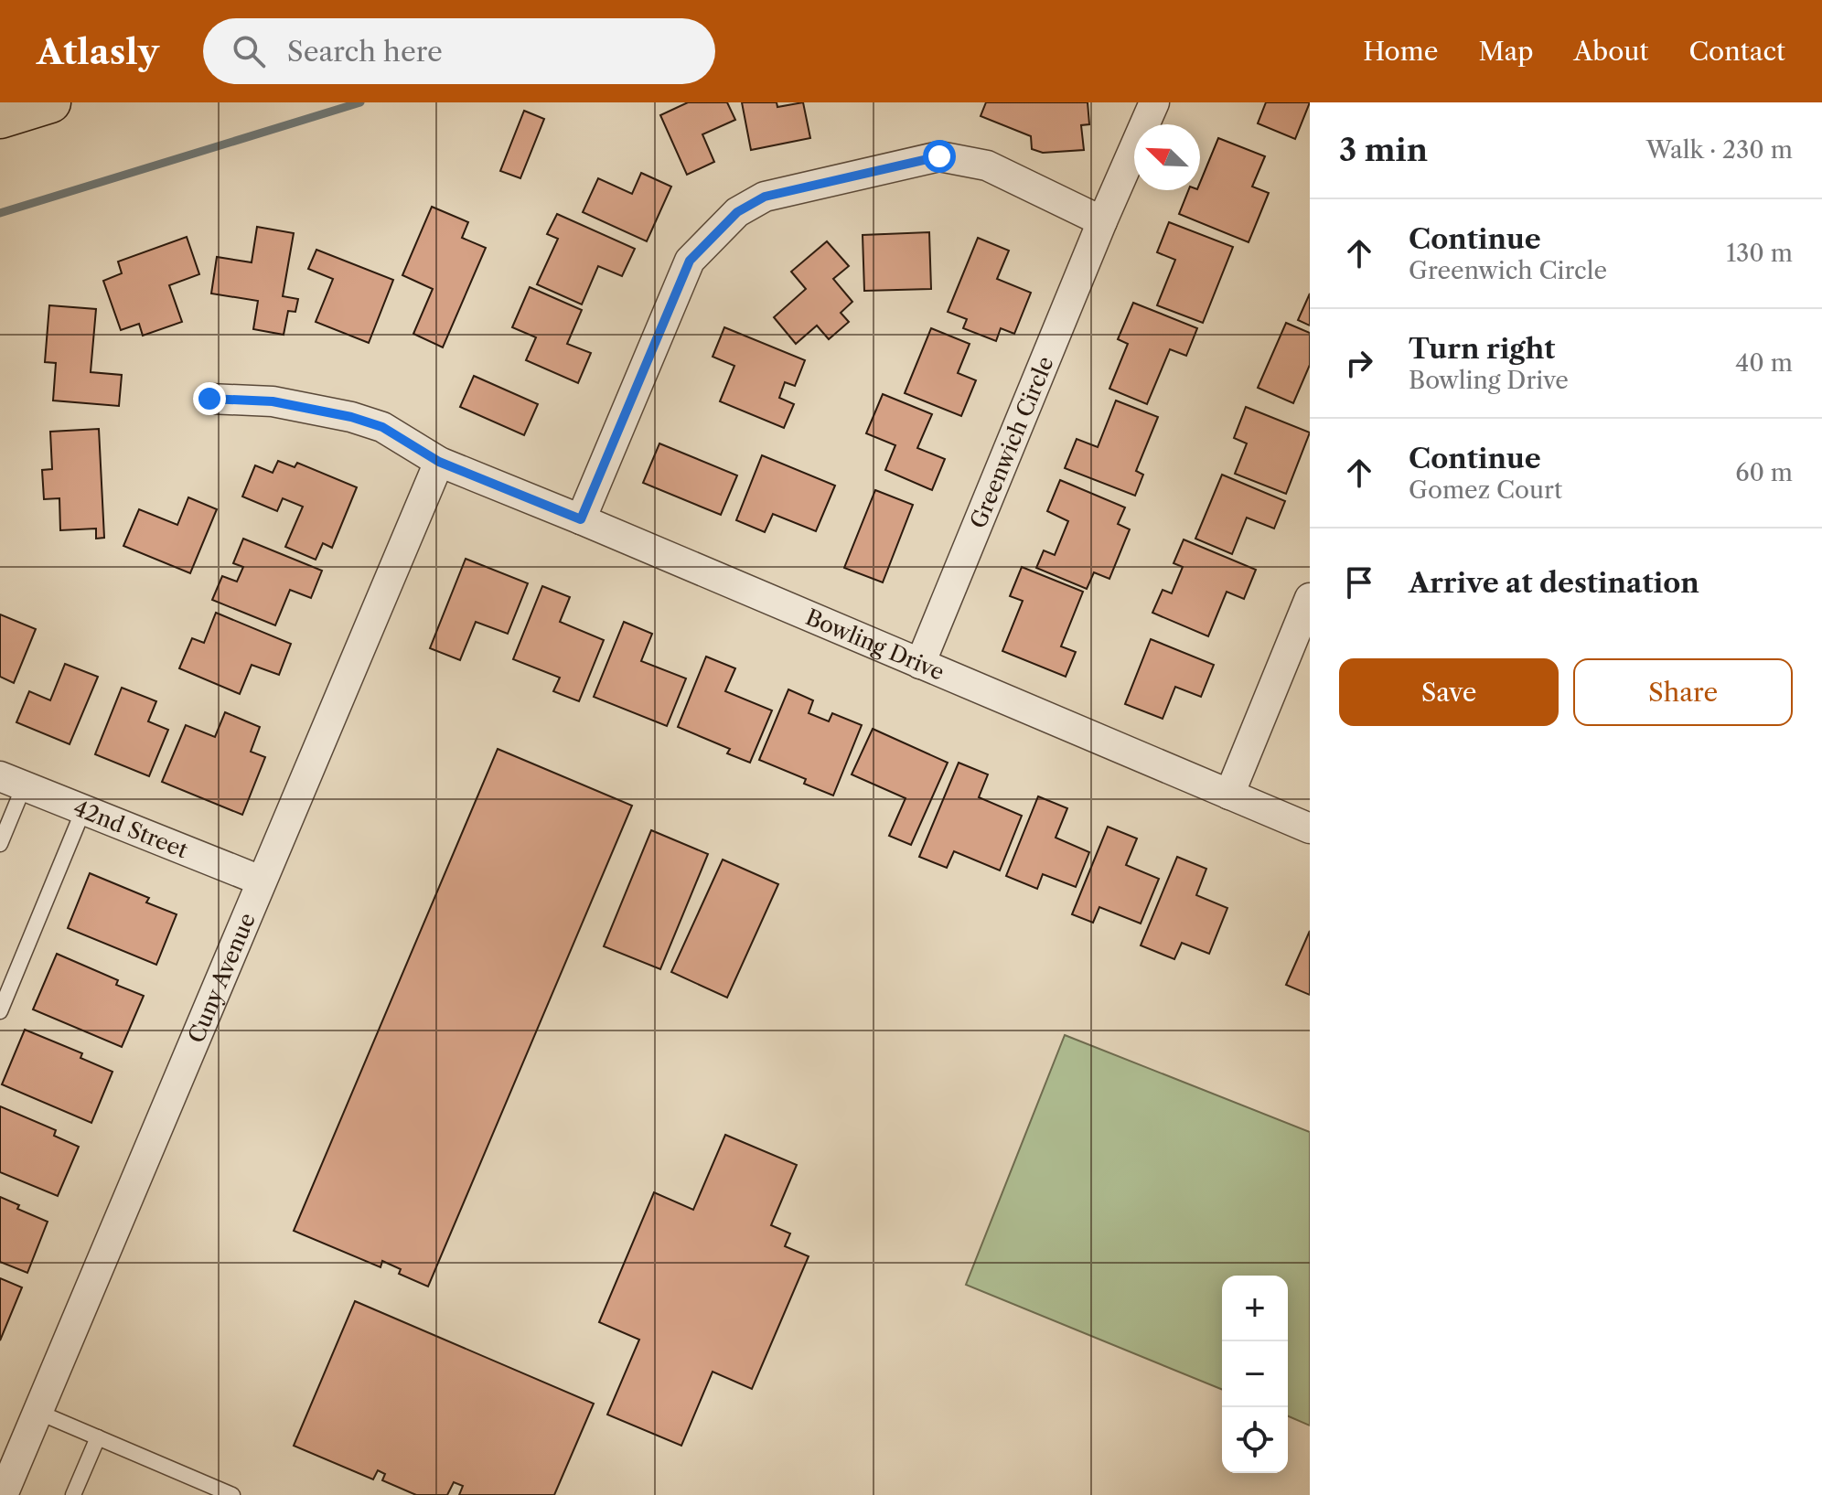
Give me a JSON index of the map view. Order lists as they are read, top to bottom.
{
  "streets": {
    "street": [
      "Greenwich Circle",
      "Bowling Drive",
      "42nd Street",
      "Cuny Avenue"
    ]
  },
  "crossings": [
    ["Greenwich Circle", "Bowling Drive"],
    ["Bowling Drive", "Cuny Avenue"],
    ["42nd Street", "Cuny Avenue"]
  ],
  "north": "top left",
  "page": {
    "header": "Atlasly",
    "search": "Search here",
    "nav": [
      "Home",
      "Map",
      "About",
      "Contact"
    ],
    "heading": ["3 min", "Walk · 230 m"],
    "list": [
      ["Continue", "Greenwich Circle", "130 m"],
      ["Turn right", "Bowling Drive", "40 m"],
      ["Continue", "Gomez Court", "60 m"],
      "Arrive at destination"
    ],
    "buttons": ["Save", "Share"],
    "map_buttons": ["+", "−"]
  }
}
